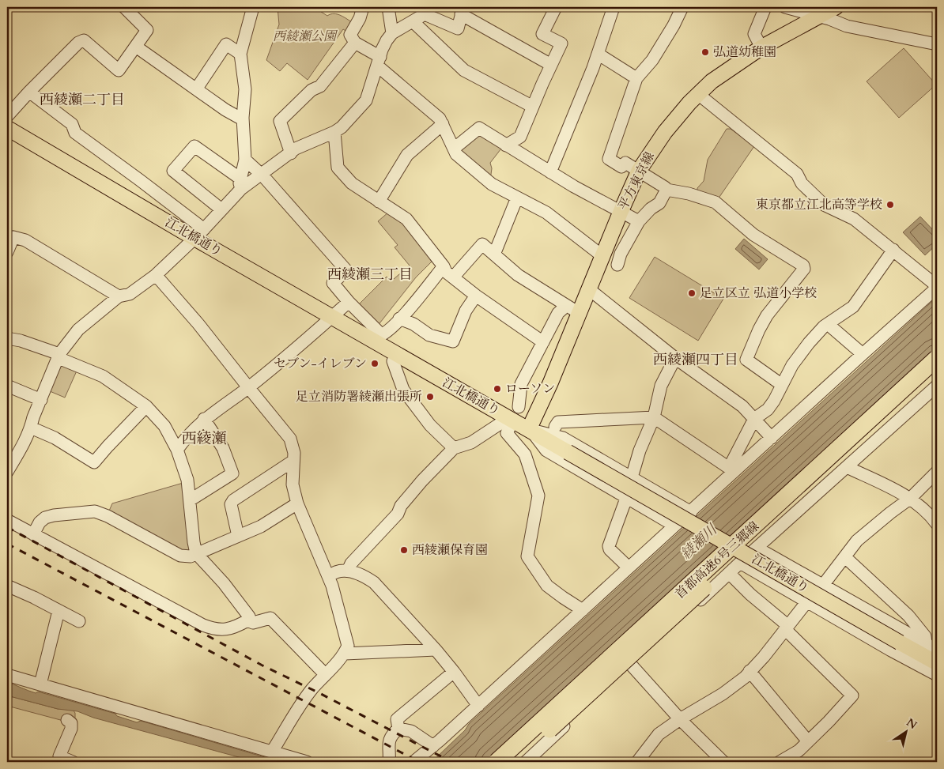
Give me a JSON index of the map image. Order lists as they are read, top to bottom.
{
  "streets": {
    "highway": ["首都高速6号三郷線"],
    "main road": ["平方東京線", "江北橋通り"]
  },
  "crossings": [
    ["平方東京線", "江北橋通り"]
  ],
  "districts": [
    "西綾瀬二丁目",
    "西綾瀬三丁目",
    "西綾瀬四丁目",
    "西綾瀬"
  ],
  "water": ["綾瀬川"],
  "parks": ["西綾瀬公園"],
  "places": [
    "弘道幼稚園",
    "東京都立江北高等学校",
    "足立区立 弘道小学校",
    "セブン-イレブン",
    "ローソン",
    "足立消防署綾瀬出張所",
    "西綾瀬保育園"
  ],
  "north": "top right"
}
